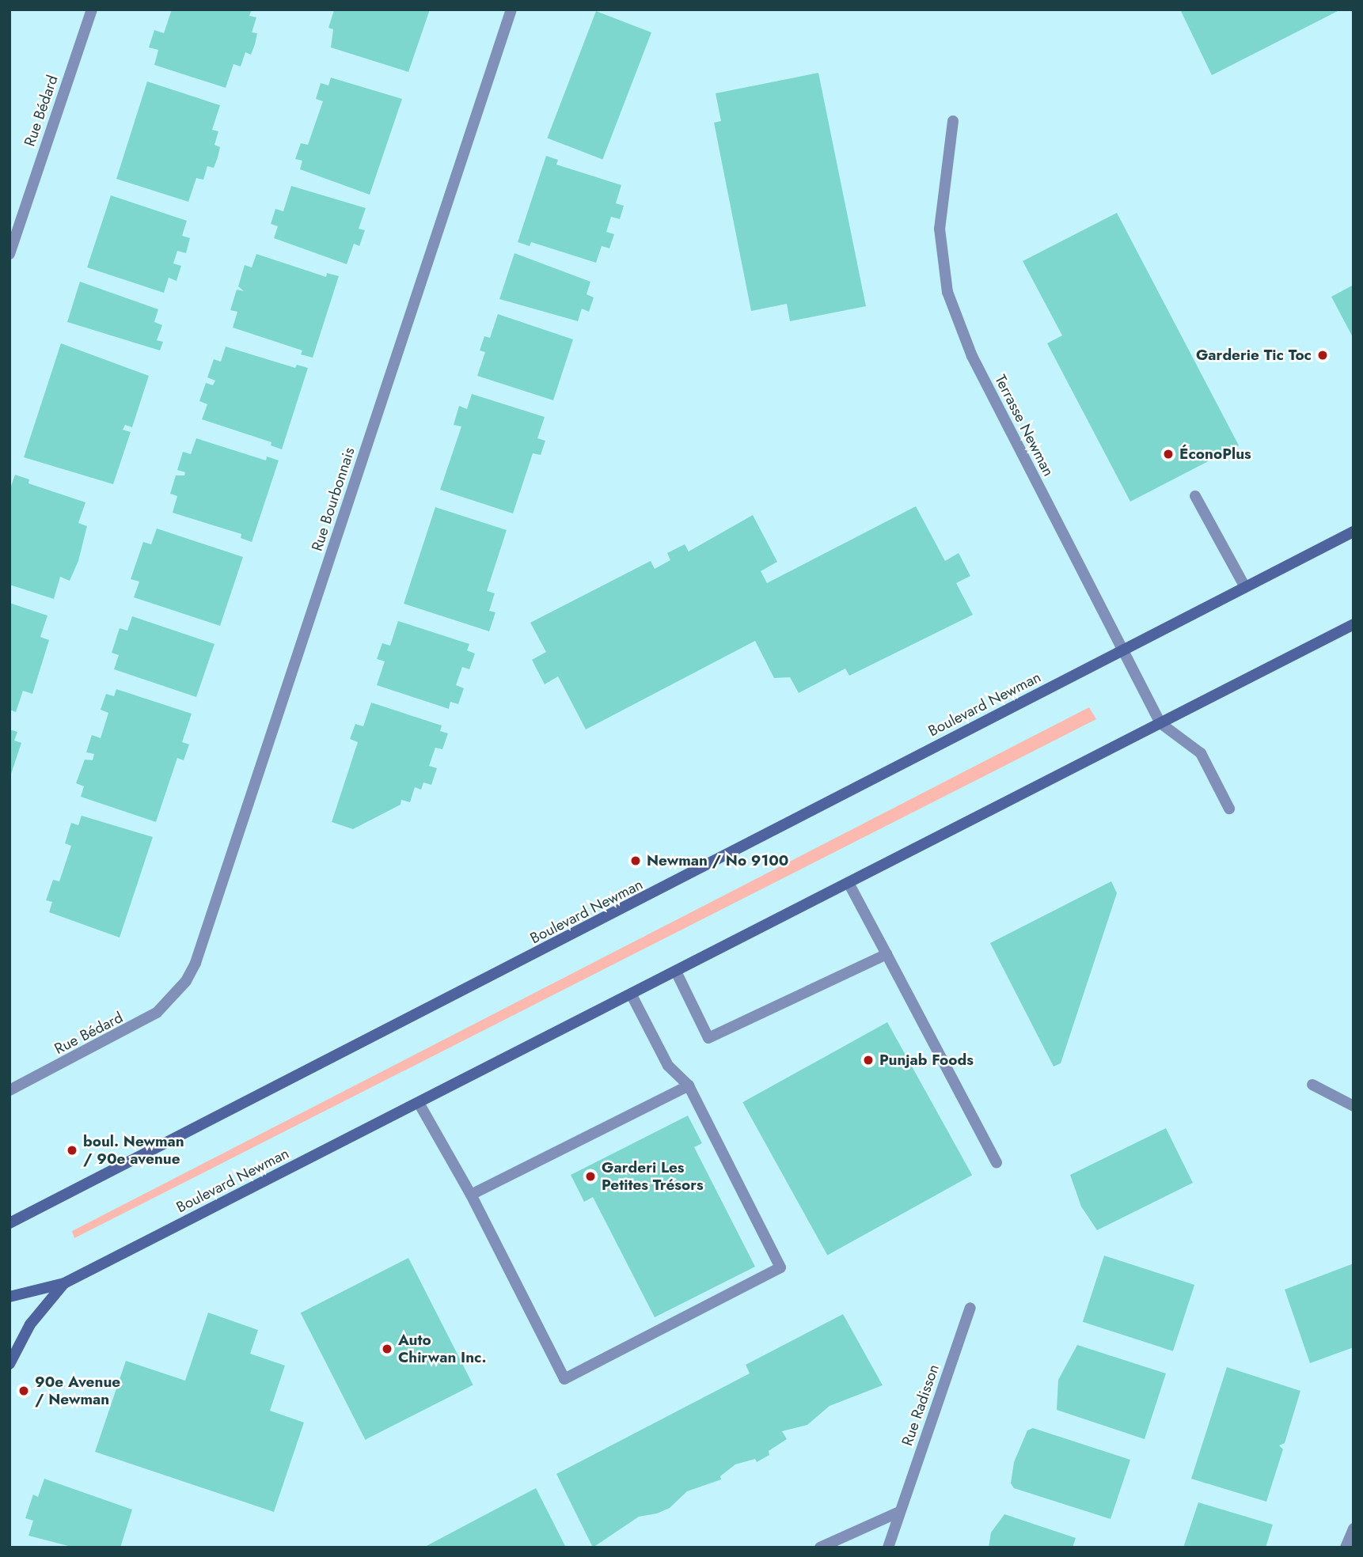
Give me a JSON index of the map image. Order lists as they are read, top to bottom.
{
  "streets": {
    "main road": ["Boulevard Newman"],
    "street": [
      "Rue Bédard",
      "Terrasse Newman",
      "Rue Bourbonnais",
      "Rue Radisson"
    ]
  },
  "crossings": [
    ["Rue Bédard", "Rue Bourbonnais"],
    ["Terrasse Newman", "Boulevard Newman"]
  ],
  "places": [
    "Garderie Tic Toc",
    "ÉconoPlus",
    "Newman / No 9100",
    "Punjab Foods",
    "boul. Newman / 90e avenue",
    "Garderi Les Petites Trésors",
    "Auto Chirwan Inc.",
    "90e Avenue / Newman"
  ]
}
